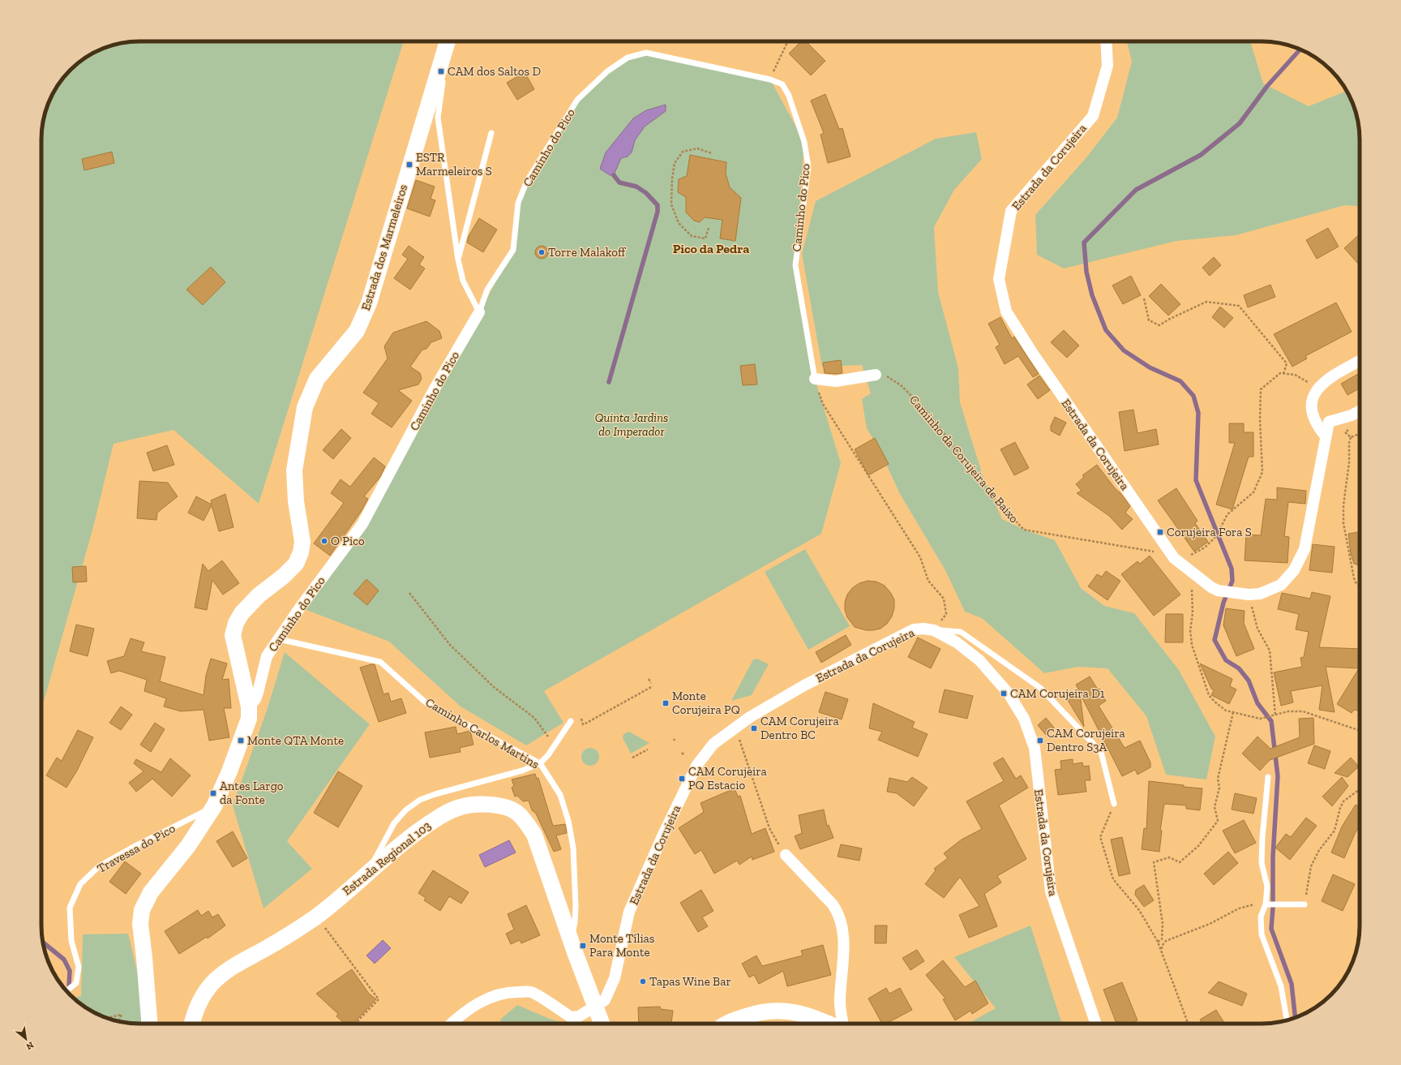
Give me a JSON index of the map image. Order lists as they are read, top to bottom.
{
  "streets": {
    "main road": ["Estrada dos Marmeleiros", "Estrada Regional 103"],
    "street": ["Caminho do Pico", "Estrada da Corujeira"],
    "lane": ["Caminho Carlos Martins", "Travessa do Pico"],
    "path": ["Caminho da Corujeira de Baixo"]
  },
  "crossings": [
    ["Caminho do Pico", "Estrada dos Marmeleiros"],
    ["Caminho do Pico", "Caminho Carlos Martins"],
    ["Estrada da Corujeira", "Caminho da Corujeira de Baixo"],
    ["Estrada da Corujeira", "Estrada Regional 103"],
    ["Estrada dos Marmeleiros", "Travessa do Pico"],
    ["Caminho Carlos Martins", "Estrada Regional 103"]
  ],
  "districts": ["Pico da Pedra"],
  "parks": ["Quinta Jardins do Imperador"],
  "places": {
    "transit": [
      "CAM dos Saltos D",
      "ESTR Marmeleiros S",
      "Corujeira Fora S",
      "CAM Corujeira D1",
      "Monte Corujeira PQ",
      "CAM Corujeira Dentro BC",
      "Monte QTA Monte",
      "CAM Corujeira Dentro S3A",
      "CAM Corujeira PQ Estacio",
      "Antes Largo da Fonte",
      "Monte Tílias Para Monte"
    ],
    "other": ["Torre Malakoff", "O Pico", "Tapas Wine Bar"]
  },
  "north": "bottom right"
}
